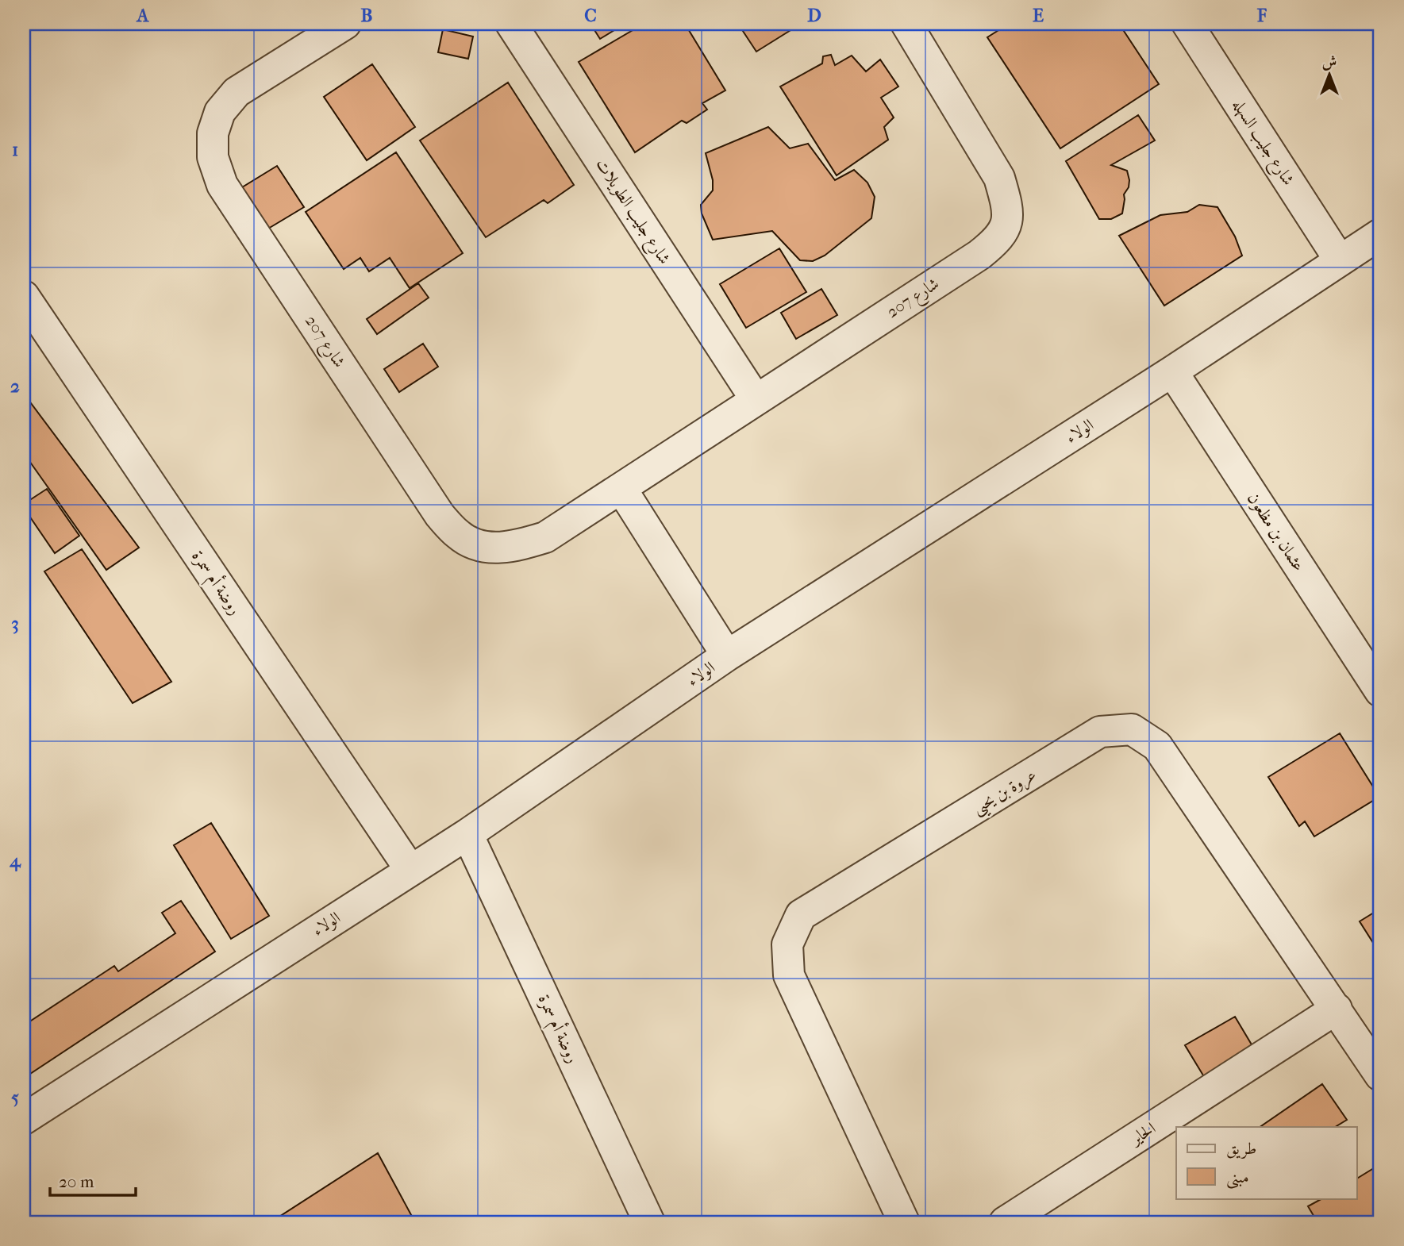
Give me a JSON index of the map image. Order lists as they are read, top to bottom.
{
  "streets": {
    "street": [
      "شارع جليب السهله",
      "شارع جليب الطويلات",
      "شارع 207",
      "الولاء",
      "عثمان بن مظعون",
      "روضة أم سمرة",
      "عروة بن يحيى",
      "الحاير"
    ]
  },
  "crossings": [
    ["شارع جليب السهله", "الولاء"],
    ["شارع جليب الطويلات", "شارع 207"],
    ["الولاء", "عثمان بن مظعون"],
    ["الولاء", "روضة أم سمرة"],
    ["عروة بن يحيى", "الحاير"]
  ],
  "legend": ["طريق", "مبنى"],
  "scale_bar": "20 m",
  "north": "top",
  "grid": {
    "columns": [
      "A",
      "B",
      "C",
      "D",
      "E",
      "F"
    ],
    "rows": [
      "1",
      "2",
      "3",
      "4",
      "5"
    ]
  }
}
